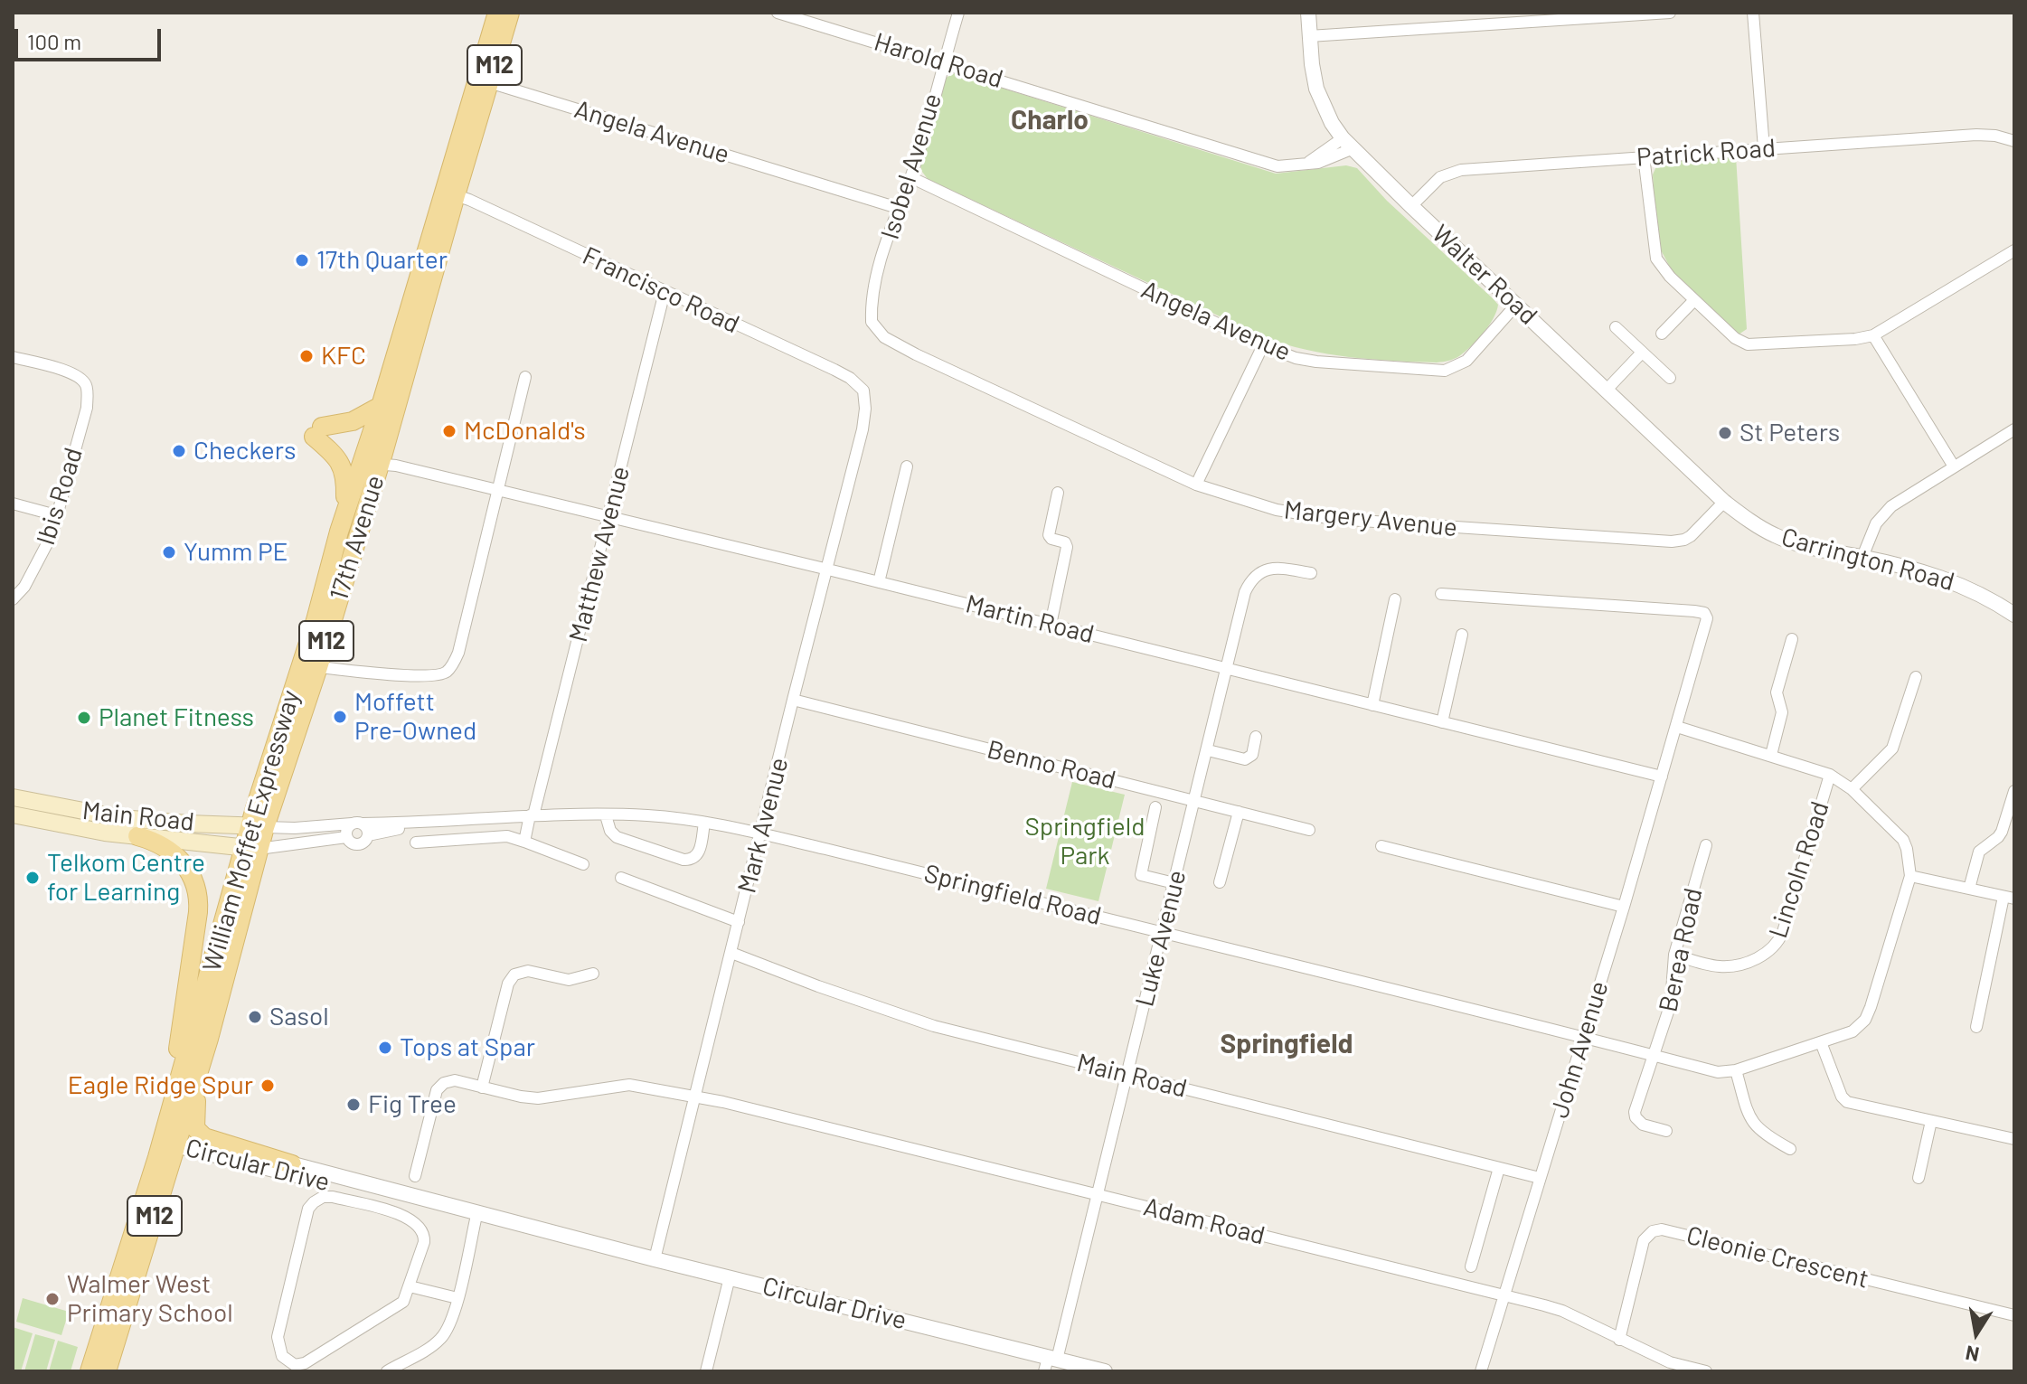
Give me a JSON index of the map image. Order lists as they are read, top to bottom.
{
  "streets": {
    "main road": [
      "M12",
      "17th Avenue",
      "Main Road",
      "William Moffet Expressway"
    ],
    "street": [
      "Harold Road",
      "Angela Avenue",
      "Patrick Road",
      "Isobel Avenue",
      "Walter Road",
      "Francisco Road",
      "Ibis Road",
      "Margery Avenue",
      "Matthew Avenue",
      "Carrington Road",
      "Martin Road",
      "Benno Road",
      "Mark Avenue",
      "Lincoln Road",
      "Springfield Road",
      "Luke Avenue",
      "Berea Road",
      "John Avenue",
      "Circular Drive",
      "Adam Road",
      "Cleonie Crescent"
    ]
  },
  "crossings": [
    ["Harold Road", "Isobel Avenue"],
    ["Harold Road", "Walter Road"],
    ["Angela Avenue", "Isobel Avenue"],
    ["Angela Avenue", "Walter Road"],
    ["Angela Avenue", "17th Avenue"],
    ["Patrick Road", "Walter Road"],
    ["Isobel Avenue", "Margery Avenue"],
    ["Walter Road", "Margery Avenue"],
    ["Walter Road", "Carrington Road"],
    ["Francisco Road", "17th Avenue"],
    ["Francisco Road", "Matthew Avenue"],
    ["Francisco Road", "Mark Avenue"],
    ["Margery Avenue", "Carrington Road"],
    ["17th Avenue", "Martin Road"],
    ["17th Avenue", "Main Road"],
    ["17th Avenue", "William Moffet Expressway"],
    ["17th Avenue", "Springfield Road"],
    ["17th Avenue", "Circular Drive"],
    ["Matthew Avenue", "Martin Road"],
    ["Matthew Avenue", "Springfield Road"],
    ["Martin Road", "Mark Avenue"],
    ["Martin Road", "William Moffet Expressway"],
    ["Martin Road", "Luke Avenue"],
    ["Martin Road", "John Avenue"],
    ["Benno Road", "Mark Avenue"],
    ["Benno Road", "Luke Avenue"],
    ["Main Road", "Mark Avenue"],
    ["Main Road", "William Moffet Expressway"],
    ["Main Road", "Springfield Road"],
    ["Main Road", "Luke Avenue"],
    ["Main Road", "John Avenue"],
    ["Mark Avenue", "Springfield Road"],
    ["Mark Avenue", "Circular Drive"],
    ["Mark Avenue", "Adam Road"],
    ["William Moffet Expressway", "Springfield Road"],
    ["William Moffet Expressway", "Circular Drive"],
    ["Lincoln Road", "Berea Road"],
    ["Springfield Road", "Luke Avenue"],
    ["Springfield Road", "Berea Road"],
    ["Springfield Road", "John Avenue"],
    ["Luke Avenue", "Circular Drive"],
    ["Luke Avenue", "Adam Road"],
    ["John Avenue", "Adam Road"],
    ["Adam Road", "Cleonie Crescent"]
  ],
  "districts": ["Charlo", "Springfield"],
  "parks": ["Springfield Park"],
  "places": [
    "17th Quarter",
    "KFC",
    "McDonald's",
    "St Peters",
    "Checkers",
    "Yumm PE",
    "Moffett Pre-Owned",
    "Planet Fitness",
    "Telkom Centre for Learning",
    "Sasol",
    "Tops at Spar",
    "Eagle Ridge Spur",
    "Fig Tree",
    "Walmer West Primary School"
  ],
  "scale_bar": "100 m",
  "north": "bottom"
}
